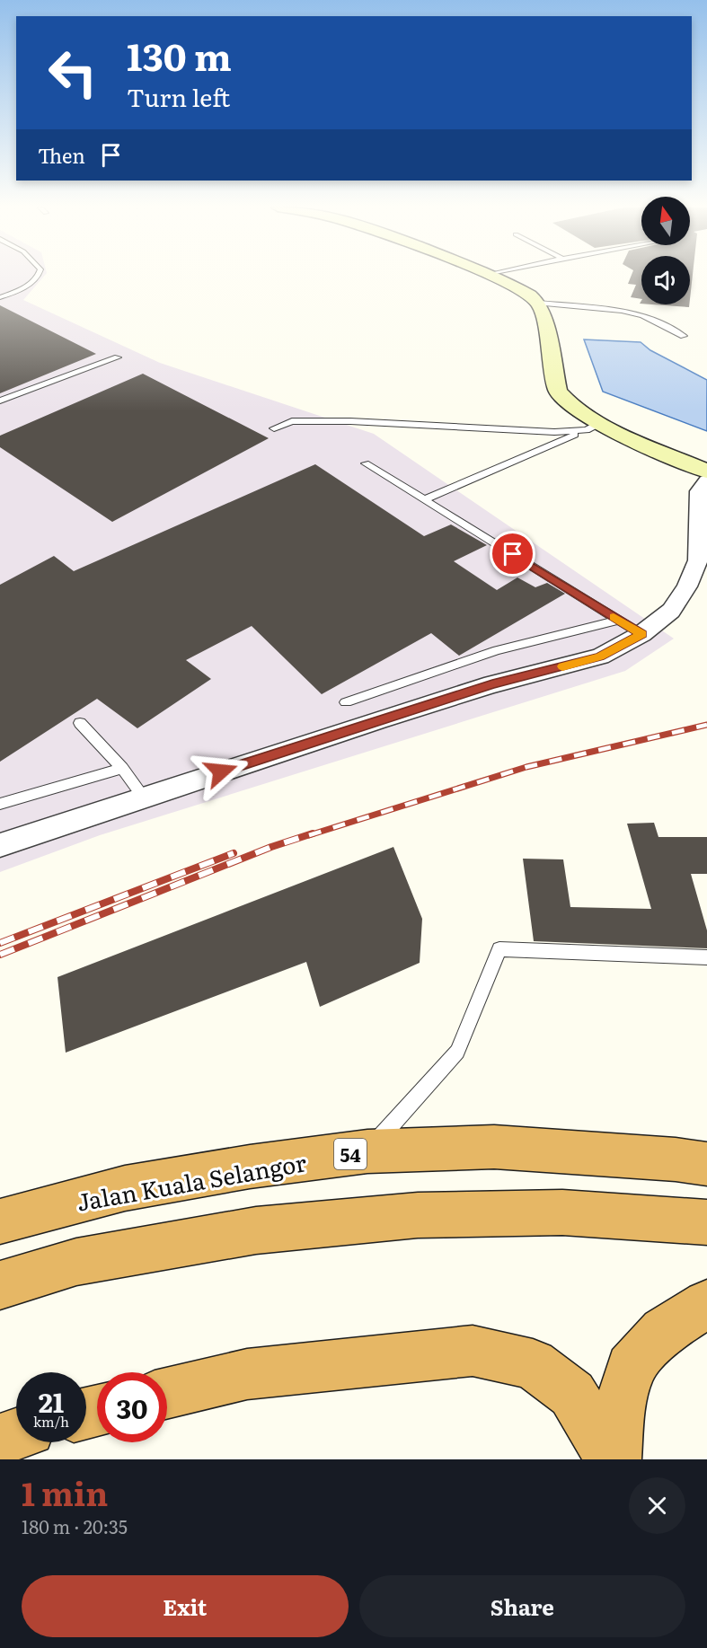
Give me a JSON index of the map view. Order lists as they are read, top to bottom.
{
  "streets": {
    "highway": ["54", "Jalan Kuala Selangor"]
  },
  "north": "top",
  "page": {
    "turn": ["130 m", "Turn left"],
    "then": "Then",
    "speed": "21 km/h",
    "limit": "30",
    "heading": ["1 min", "180 m · 20:35"],
    "buttons": ["Exit", "Share"]
  }
}
